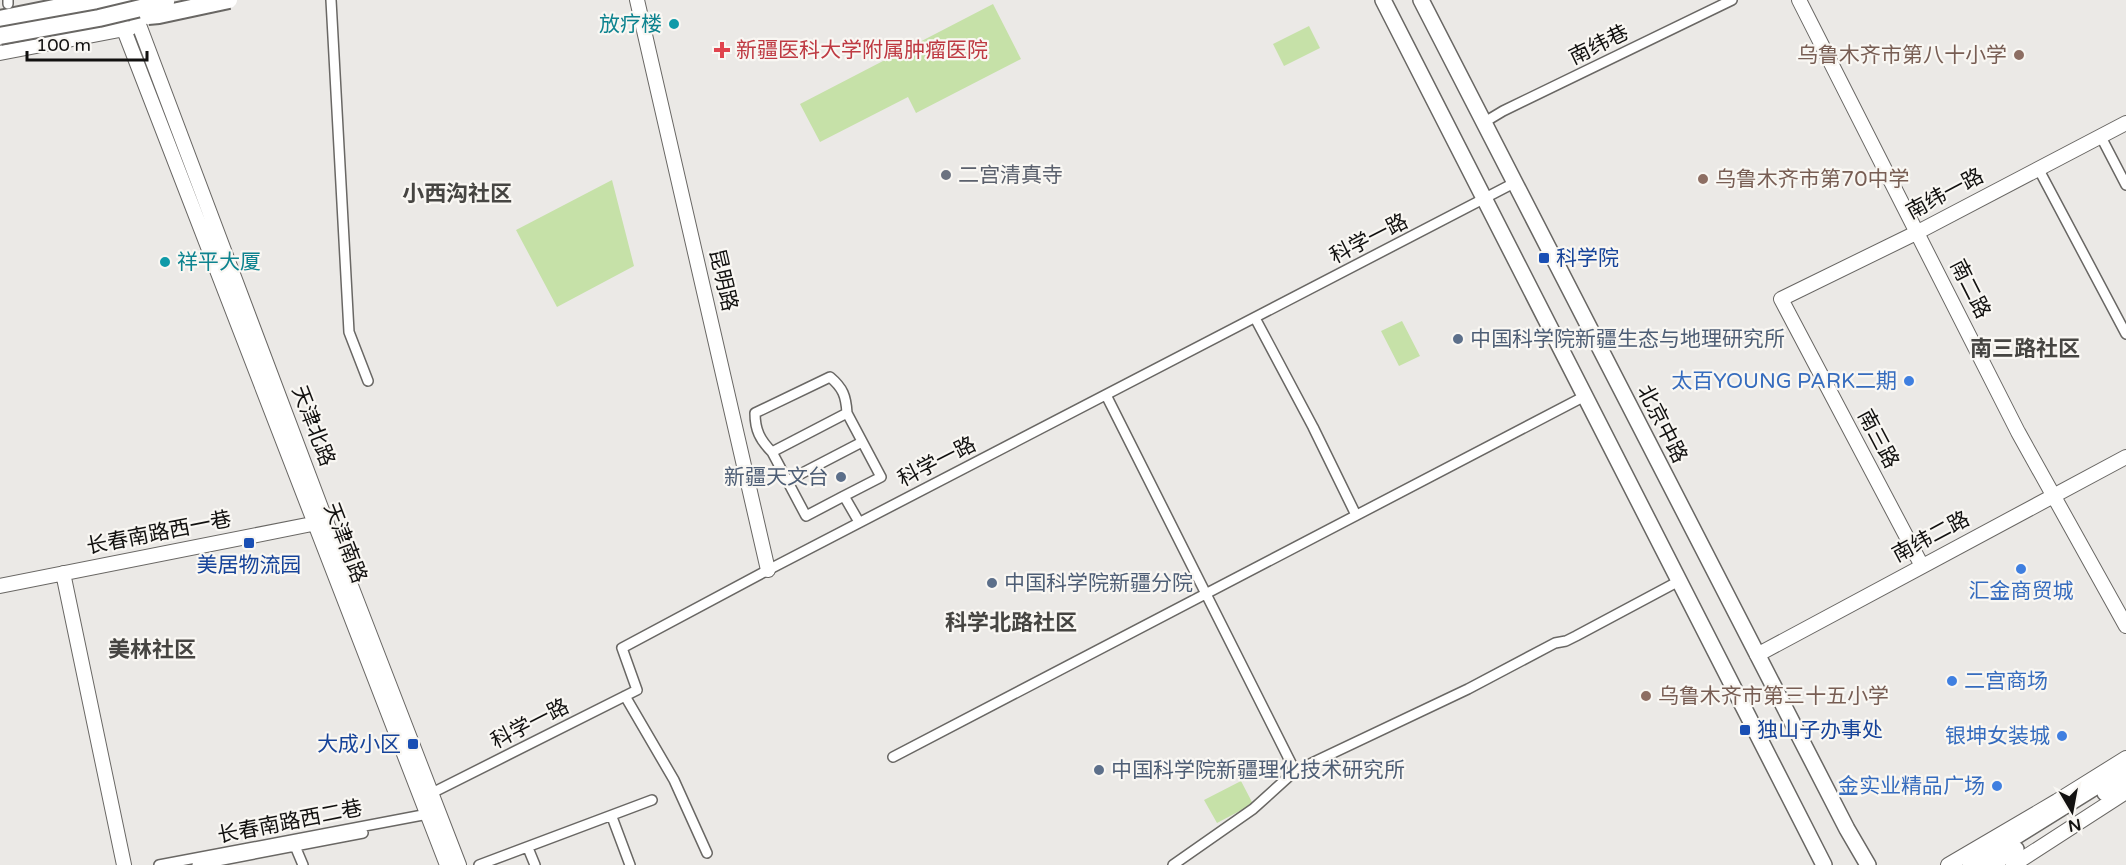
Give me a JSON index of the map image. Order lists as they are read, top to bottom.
{
  "streets": {
    "main road": ["北京中路"],
    "street": [
      "南纬巷",
      "南纬一路",
      "科学一路",
      "昆明路",
      "南二路",
      "天津北路",
      "南三路",
      "长春南路西一巷",
      "南纬二路",
      "天津南路",
      "长春南路西二巷"
    ]
  },
  "crossings": [
    ["南纬巷", "北京中路"],
    ["南纬一路", "南二路"],
    ["南纬一路", "南三路"],
    ["科学一路", "昆明路"],
    ["科学一路", "北京中路"],
    ["南二路", "南纬二路"],
    ["北京中路", "南纬二路"],
    ["天津北路", "长春南路西一巷"],
    ["天津北路", "天津南路"],
    ["南三路", "南纬二路"],
    ["长春南路西一巷", "天津南路"],
    ["天津南路", "长春南路西二巷"]
  ],
  "districts": [
    "小西沟社区",
    "南三路社区",
    "科学北路社区",
    "美林社区"
  ],
  "places": {
    "other": [
      "放疗楼",
      "乌鲁木齐市第八十小学",
      "二宫清真寺",
      "乌鲁木齐市第70中学",
      "祥平大厦",
      "中国科学院新疆生态与地理研究所",
      "太百YOUNG PARK二期",
      "新疆天文台",
      "汇金商贸城",
      "中国科学院新疆分院",
      "二宫商场",
      "乌鲁木齐市第三十五小学",
      "银坤女装城",
      "中国科学院新疆理化技术研究所",
      "金实业精品广场"
    ],
    "health": ["新疆医科大学附属肿瘤医院"],
    "transit": [
      "科学院",
      "美居物流园",
      "独山子办事处",
      "大成小区"
    ]
  },
  "scale_bar": "100 m",
  "north": "bottom"
}
